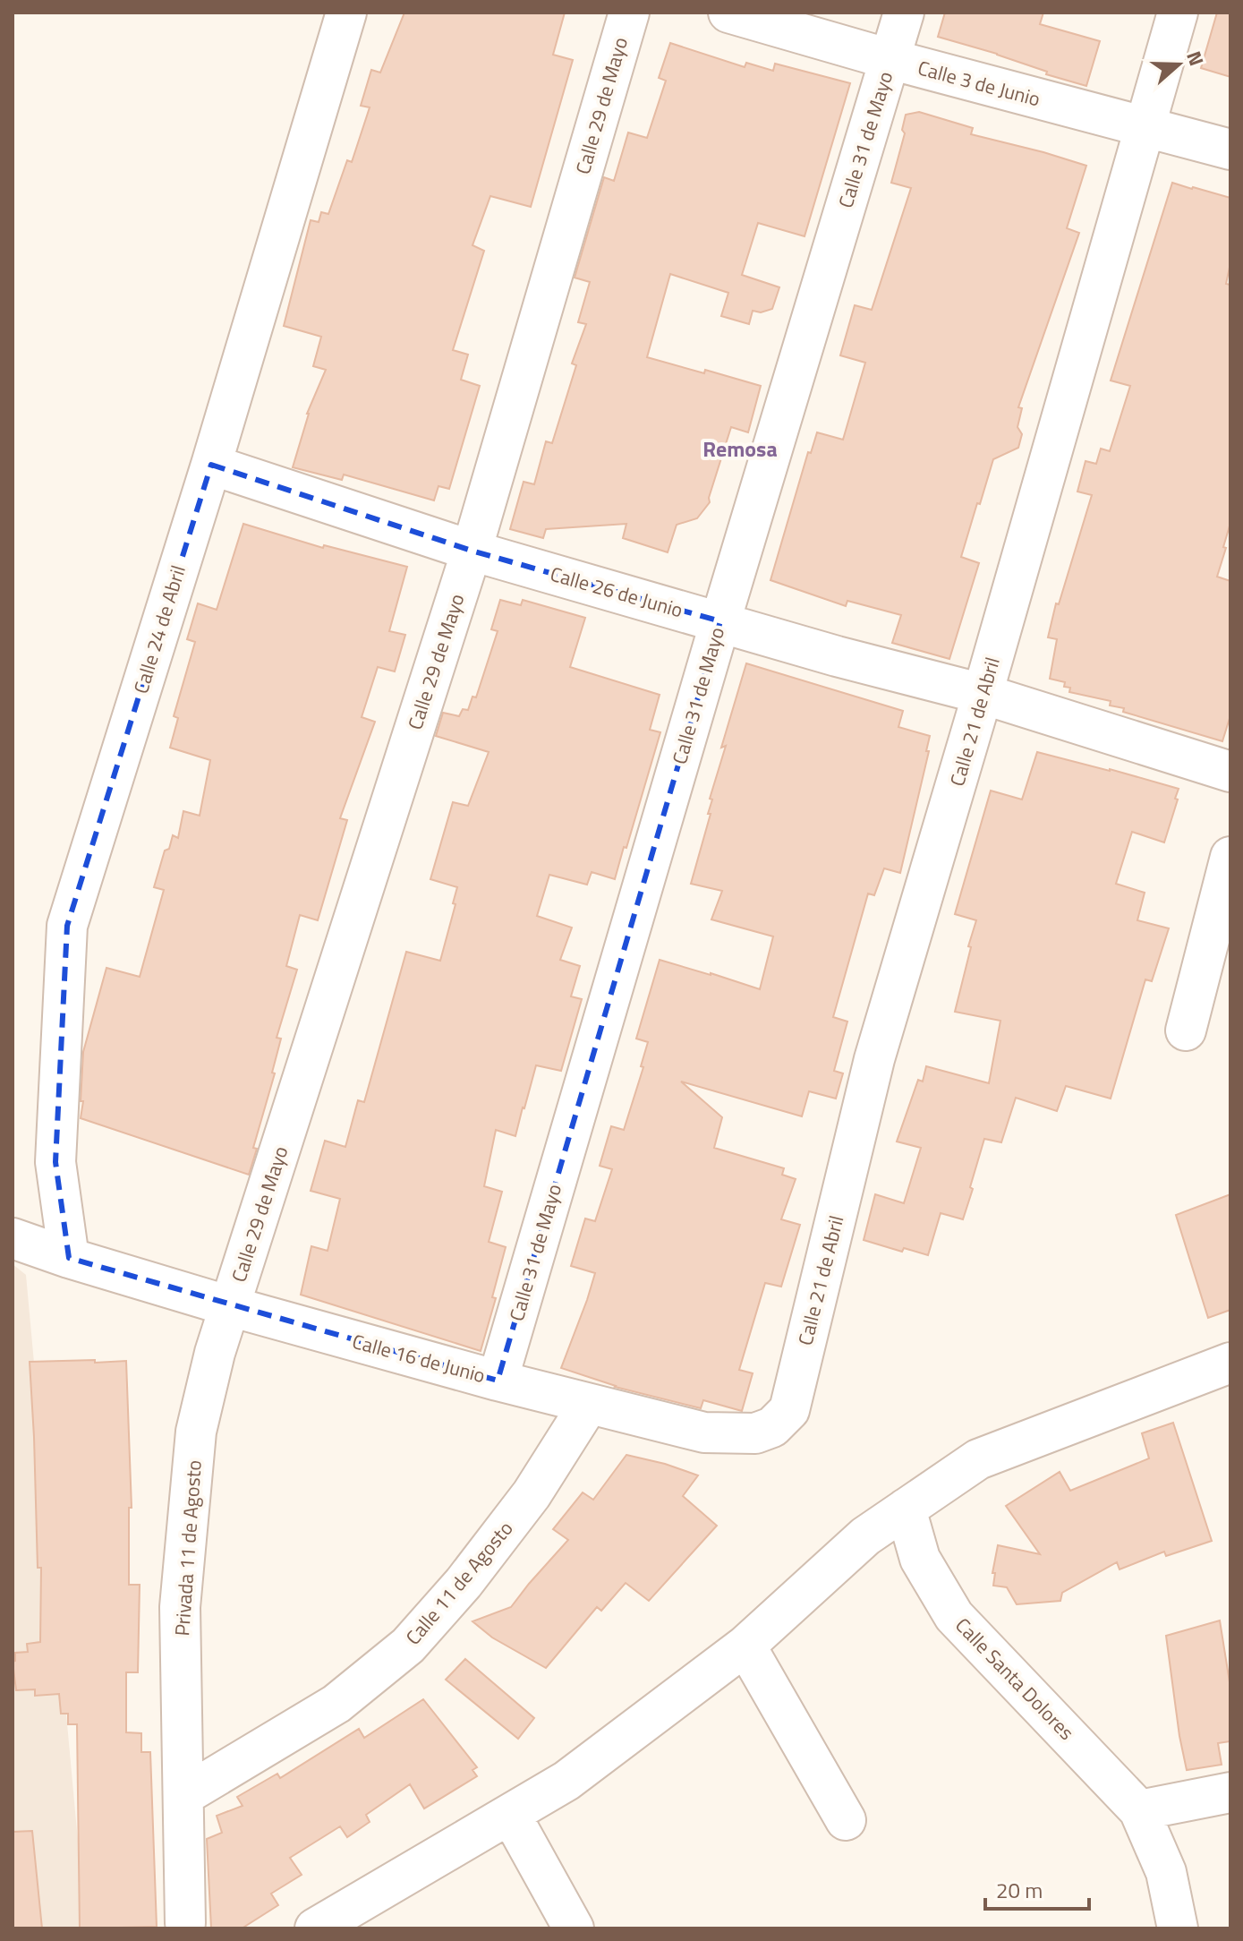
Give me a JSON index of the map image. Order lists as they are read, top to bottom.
{
  "streets": {
    "street": [
      "Calle 3 de Junio",
      "Calle 29 de Mayo",
      "Calle 31 de Mayo",
      "Calle 26 de Junio",
      "Calle 24 de Abril",
      "Calle 21 de Abril",
      "Calle 16 de Junio",
      "Privada 11 de Agosto",
      "Calle 11 de Agosto",
      "Calle Santa Dolores"
    ]
  },
  "crossings": [
    ["Calle 3 de Junio", "Calle 31 de Mayo"],
    ["Calle 3 de Junio", "Calle 21 de Abril"],
    ["Calle 29 de Mayo", "Calle 26 de Junio"],
    ["Calle 29 de Mayo", "Calle 16 de Junio"],
    ["Calle 29 de Mayo", "Privada 11 de Agosto"],
    ["Calle 31 de Mayo", "Calle 26 de Junio"],
    ["Calle 31 de Mayo", "Calle 16 de Junio"],
    ["Calle 26 de Junio", "Calle 24 de Abril"],
    ["Calle 26 de Junio", "Calle 21 de Abril"],
    ["Calle 24 de Abril", "Calle 16 de Junio"],
    ["Calle 21 de Abril", "Calle 16 de Junio"],
    ["Calle 16 de Junio", "Privada 11 de Agosto"],
    ["Calle 16 de Junio", "Calle 11 de Agosto"],
    ["Privada 11 de Agosto", "Calle 11 de Agosto"]
  ],
  "districts": ["Remosa"],
  "scale_bar": "20 m",
  "north": "right"
}
